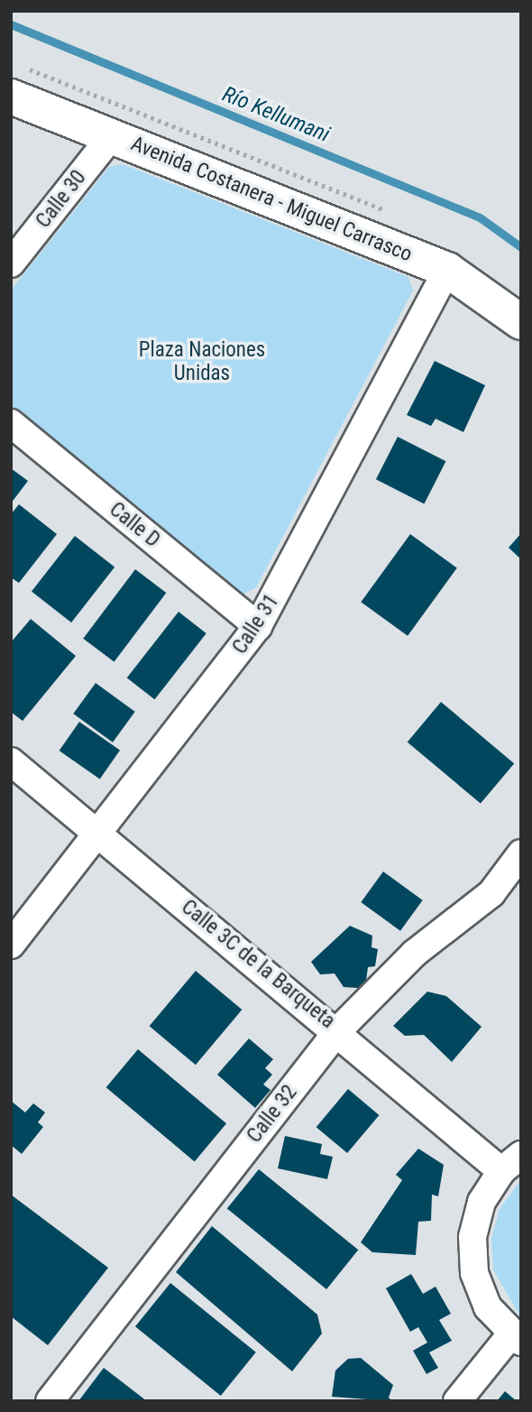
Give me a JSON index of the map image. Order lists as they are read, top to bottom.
{
  "streets": {
    "street": [
      "Calle 30",
      "Avenida Costanera - Miguel Carrasco",
      "Calle D",
      "Calle 31",
      "Calle 3C de la Barqueta",
      "Calle 32"
    ]
  },
  "crossings": [
    ["Calle 30", "Avenida Costanera - Miguel Carrasco"],
    ["Avenida Costanera - Miguel Carrasco", "Calle 31"],
    ["Calle D", "Calle 31"],
    ["Calle 31", "Calle 3C de la Barqueta"],
    ["Calle 3C de la Barqueta", "Calle 32"]
  ],
  "water": ["Río Kellumani"],
  "parks": ["Plaza Naciones Unidas"]
}
